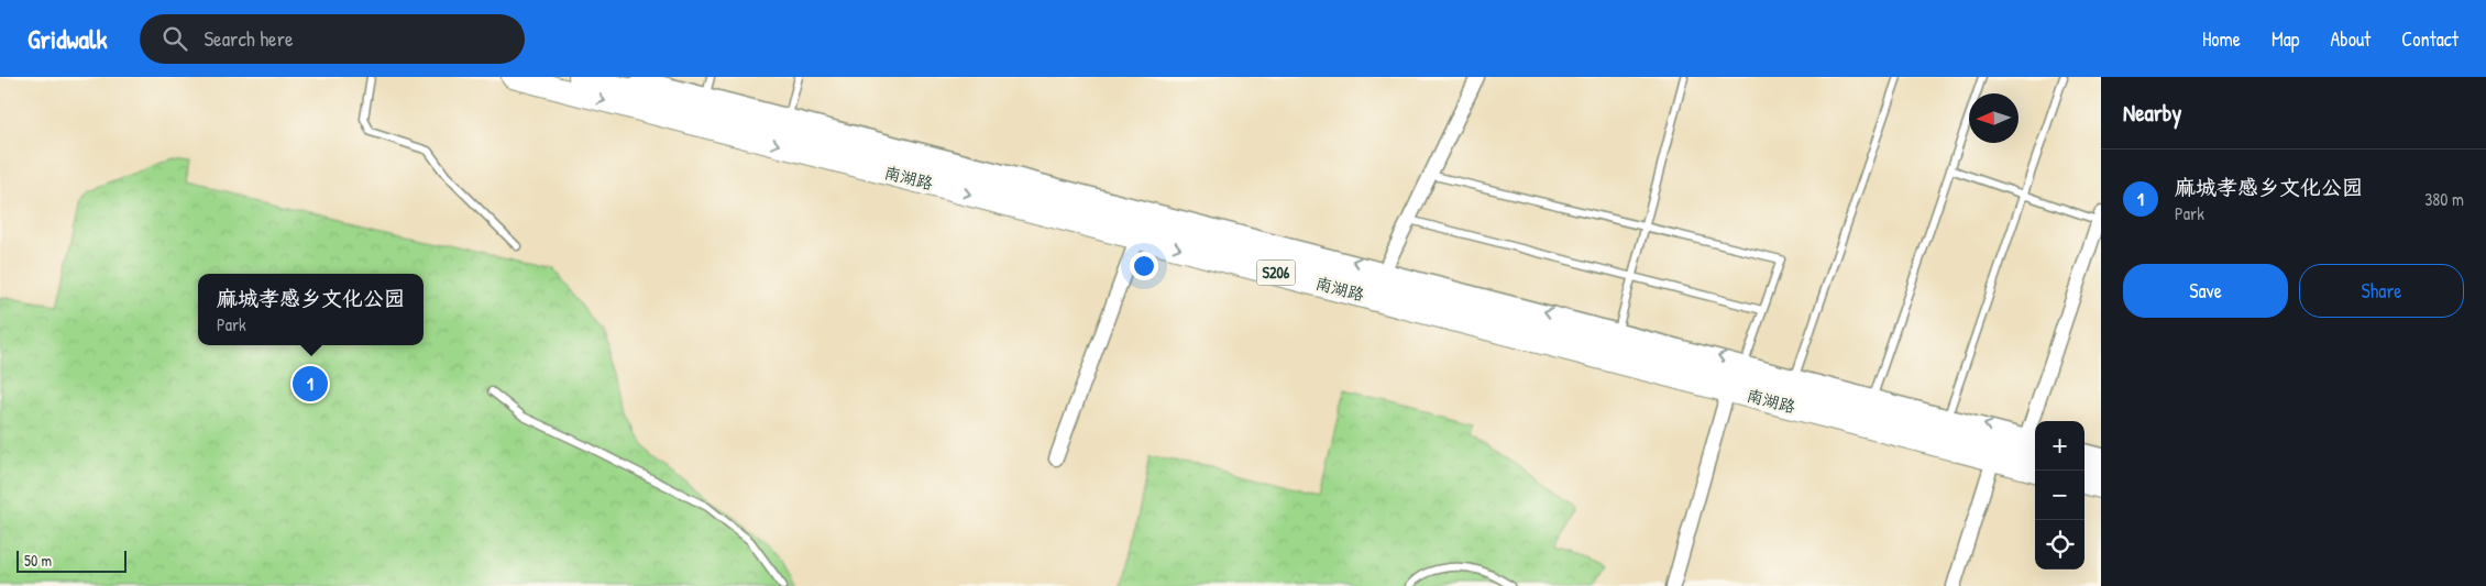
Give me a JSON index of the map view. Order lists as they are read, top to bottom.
{
  "streets": {
    "main road": ["南湖路", "S206"]
  },
  "scale_bar": "50 m",
  "north": "left",
  "page": {
    "header": "Gridwalk",
    "search": "Search here",
    "nav": [
      "Home",
      "Map",
      "About",
      "Contact"
    ],
    "heading": "Nearby",
    "list": [
      {
        "mark": "1",
        "name": "麻城孝感乡文化公园",
        "note": "Park",
        "value": "380 m"
      }
    ],
    "buttons": ["Save", "Share"],
    "popup": ["麻城孝感乡文化公园", "Park"],
    "pins": "1",
    "map_buttons": ["+", "−"],
    "scale": "50 m"
  }
}
